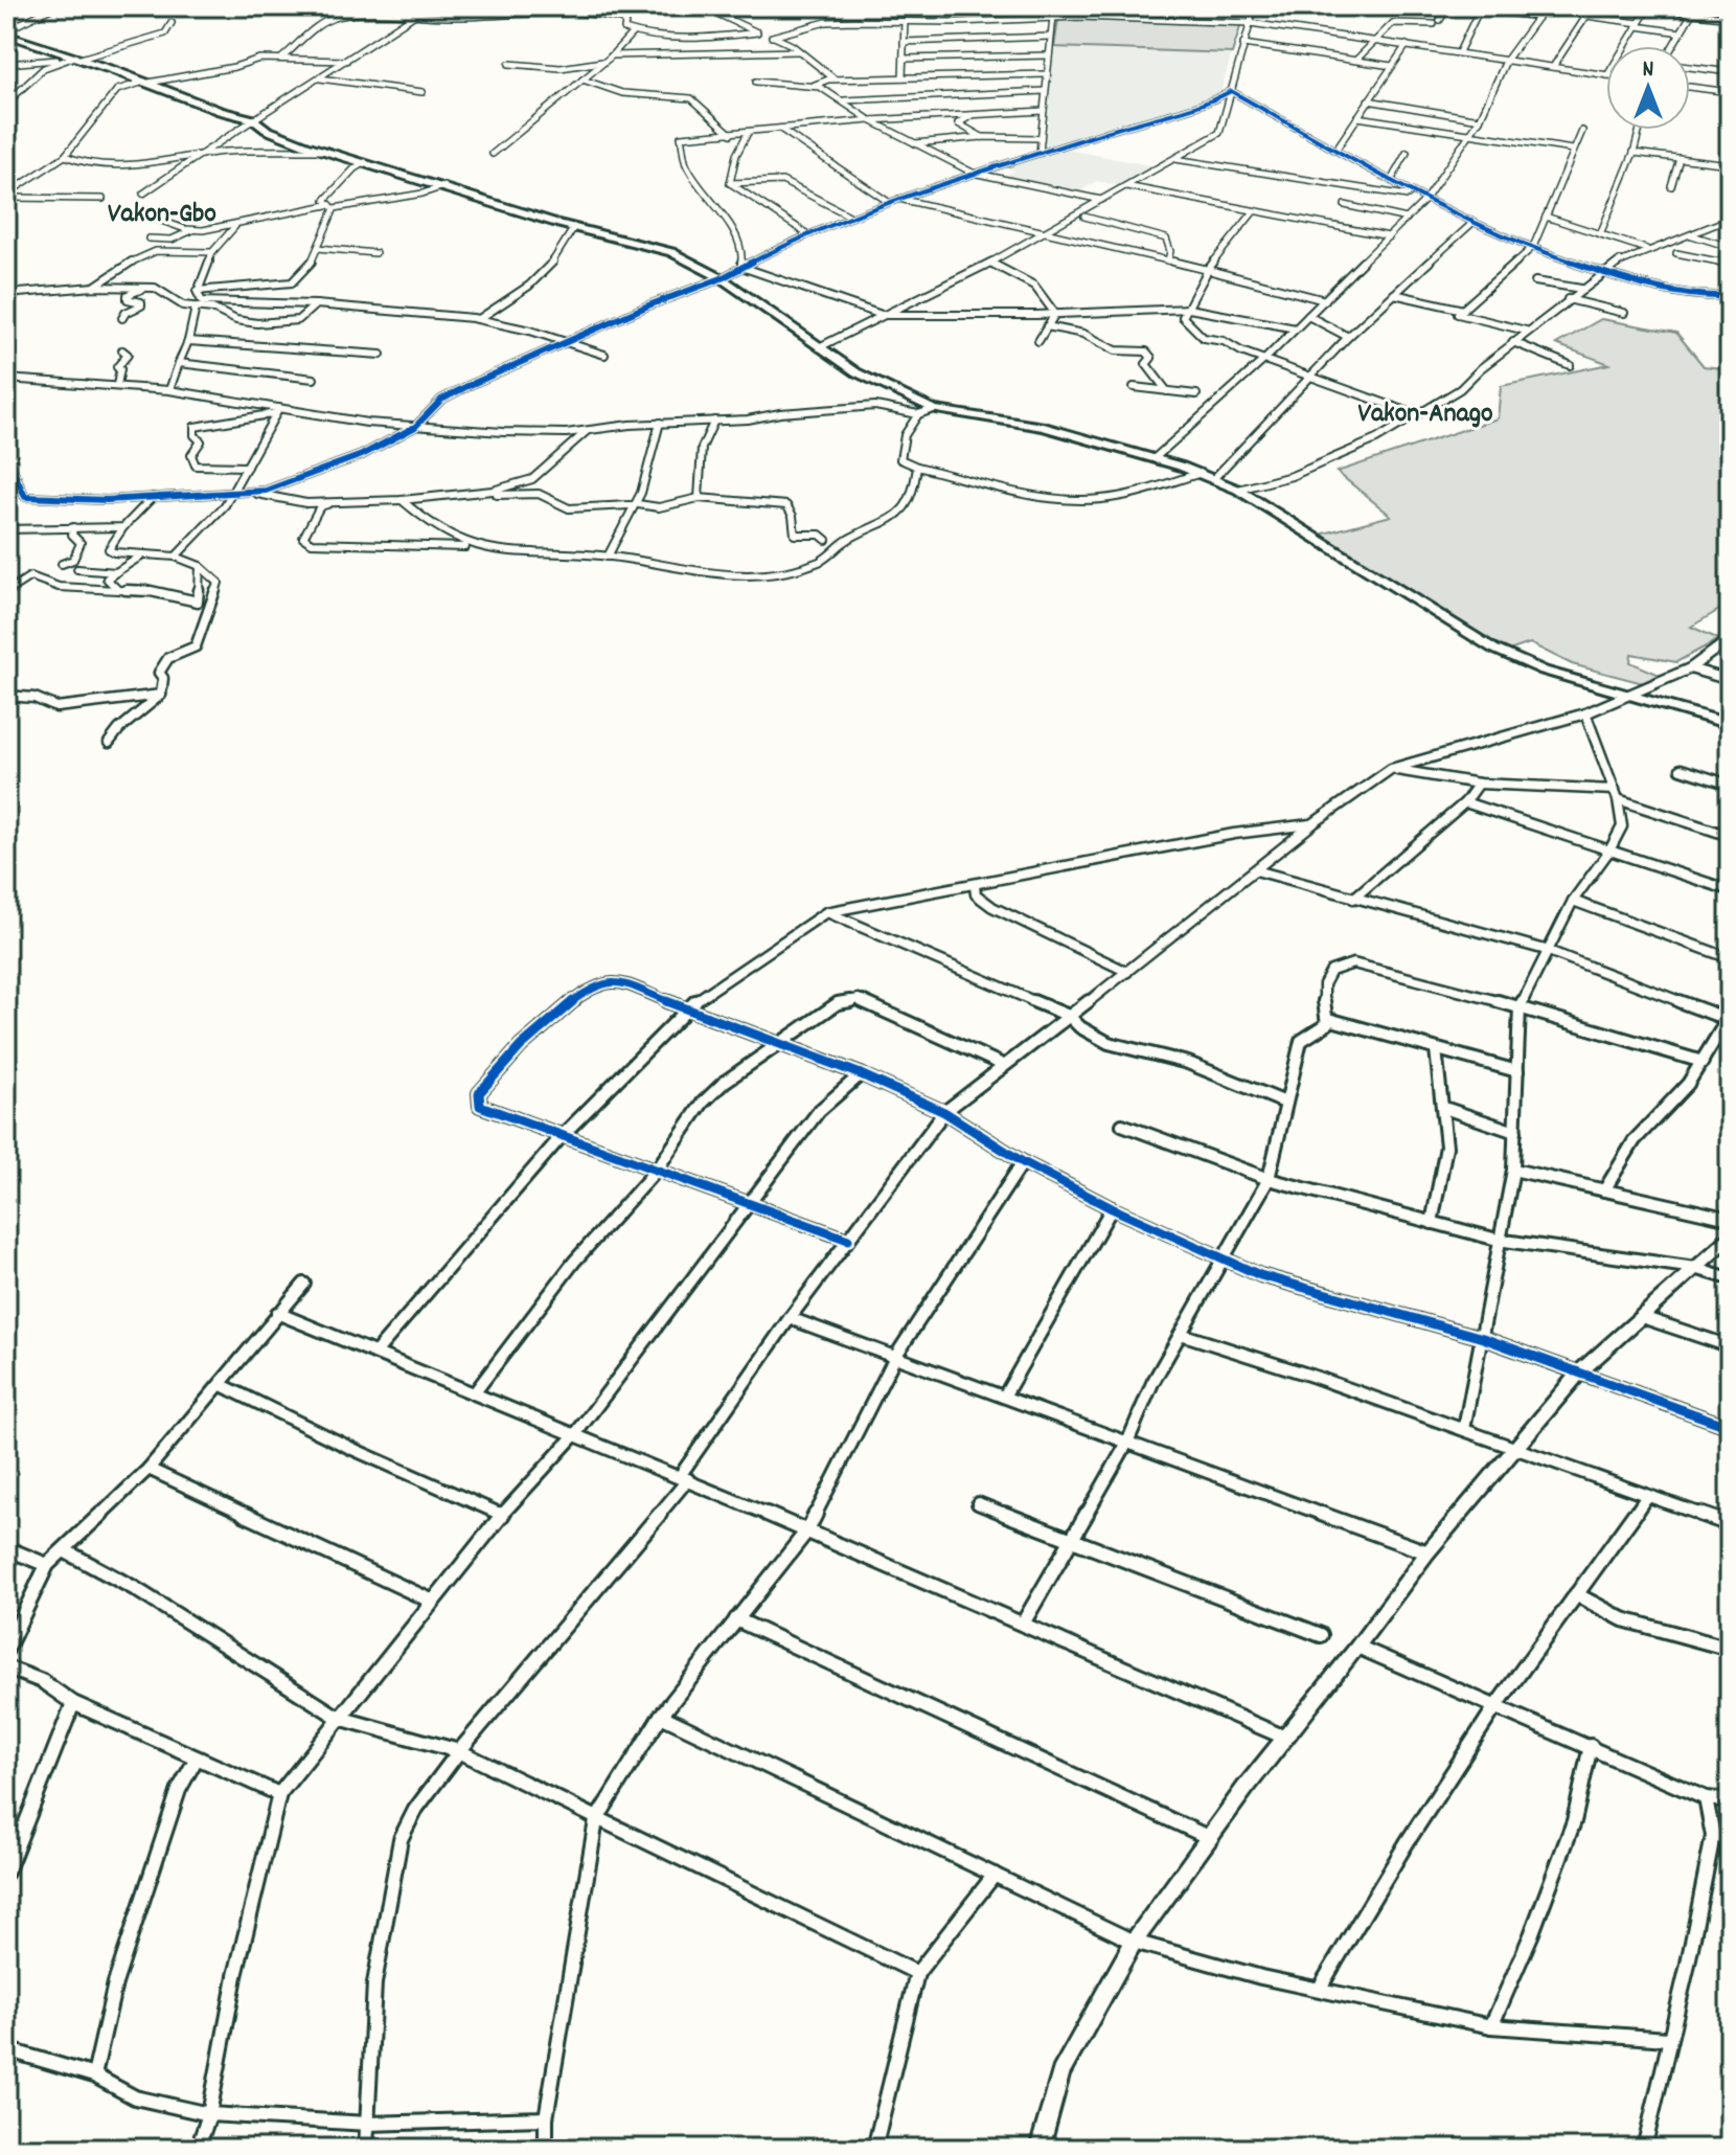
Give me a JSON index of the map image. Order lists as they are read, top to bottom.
{
  "districts": ["Vakon-Gbo", "Vakon-Anago"],
  "north": "top"
}
